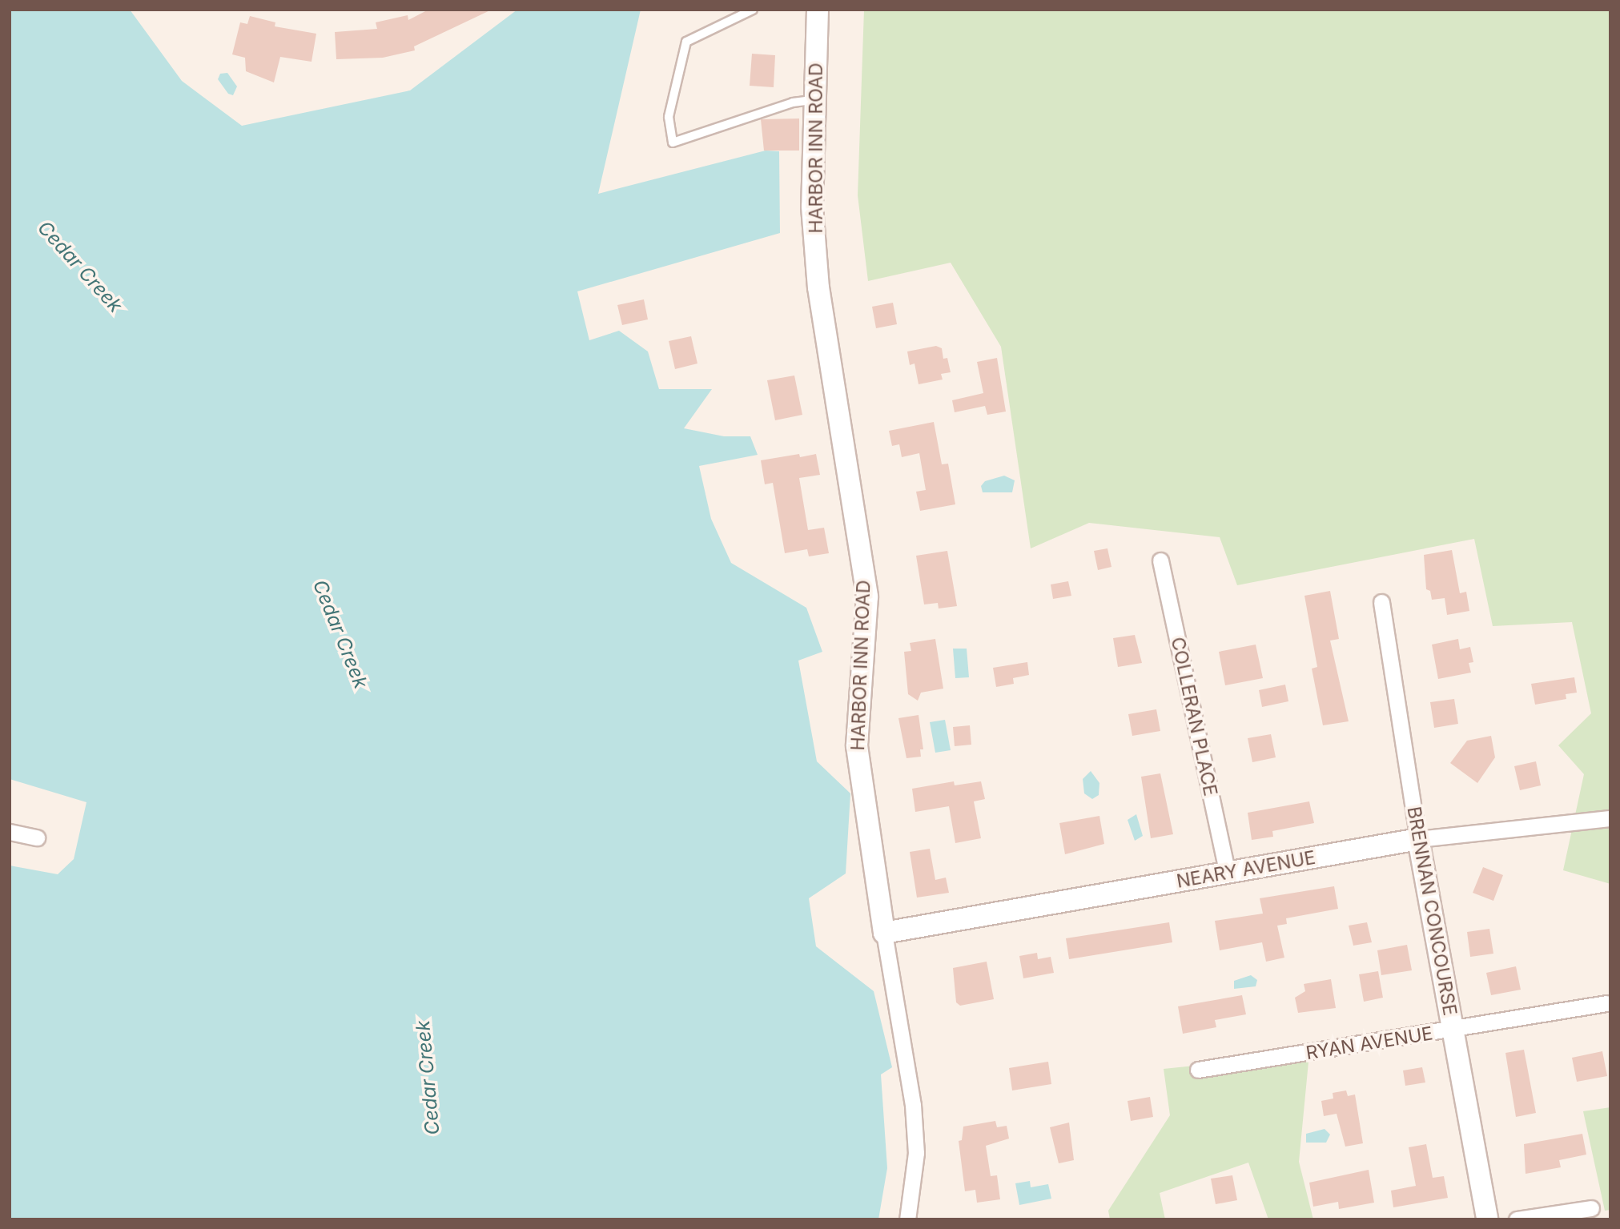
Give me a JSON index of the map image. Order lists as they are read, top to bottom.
{
  "streets": {
    "main road": ["HARBOR INN ROAD", "NEARY AVENUE", "BRENNAN CONCOURSE"],
    "street": ["COLLERAN PLACE", "RYAN AVENUE"]
  },
  "crossings": [
    ["HARBOR INN ROAD", "NEARY AVENUE"],
    ["COLLERAN PLACE", "NEARY AVENUE"],
    ["NEARY AVENUE", "BRENNAN CONCOURSE"],
    ["BRENNAN CONCOURSE", "RYAN AVENUE"]
  ],
  "water": ["Cedar Creek"]
}
